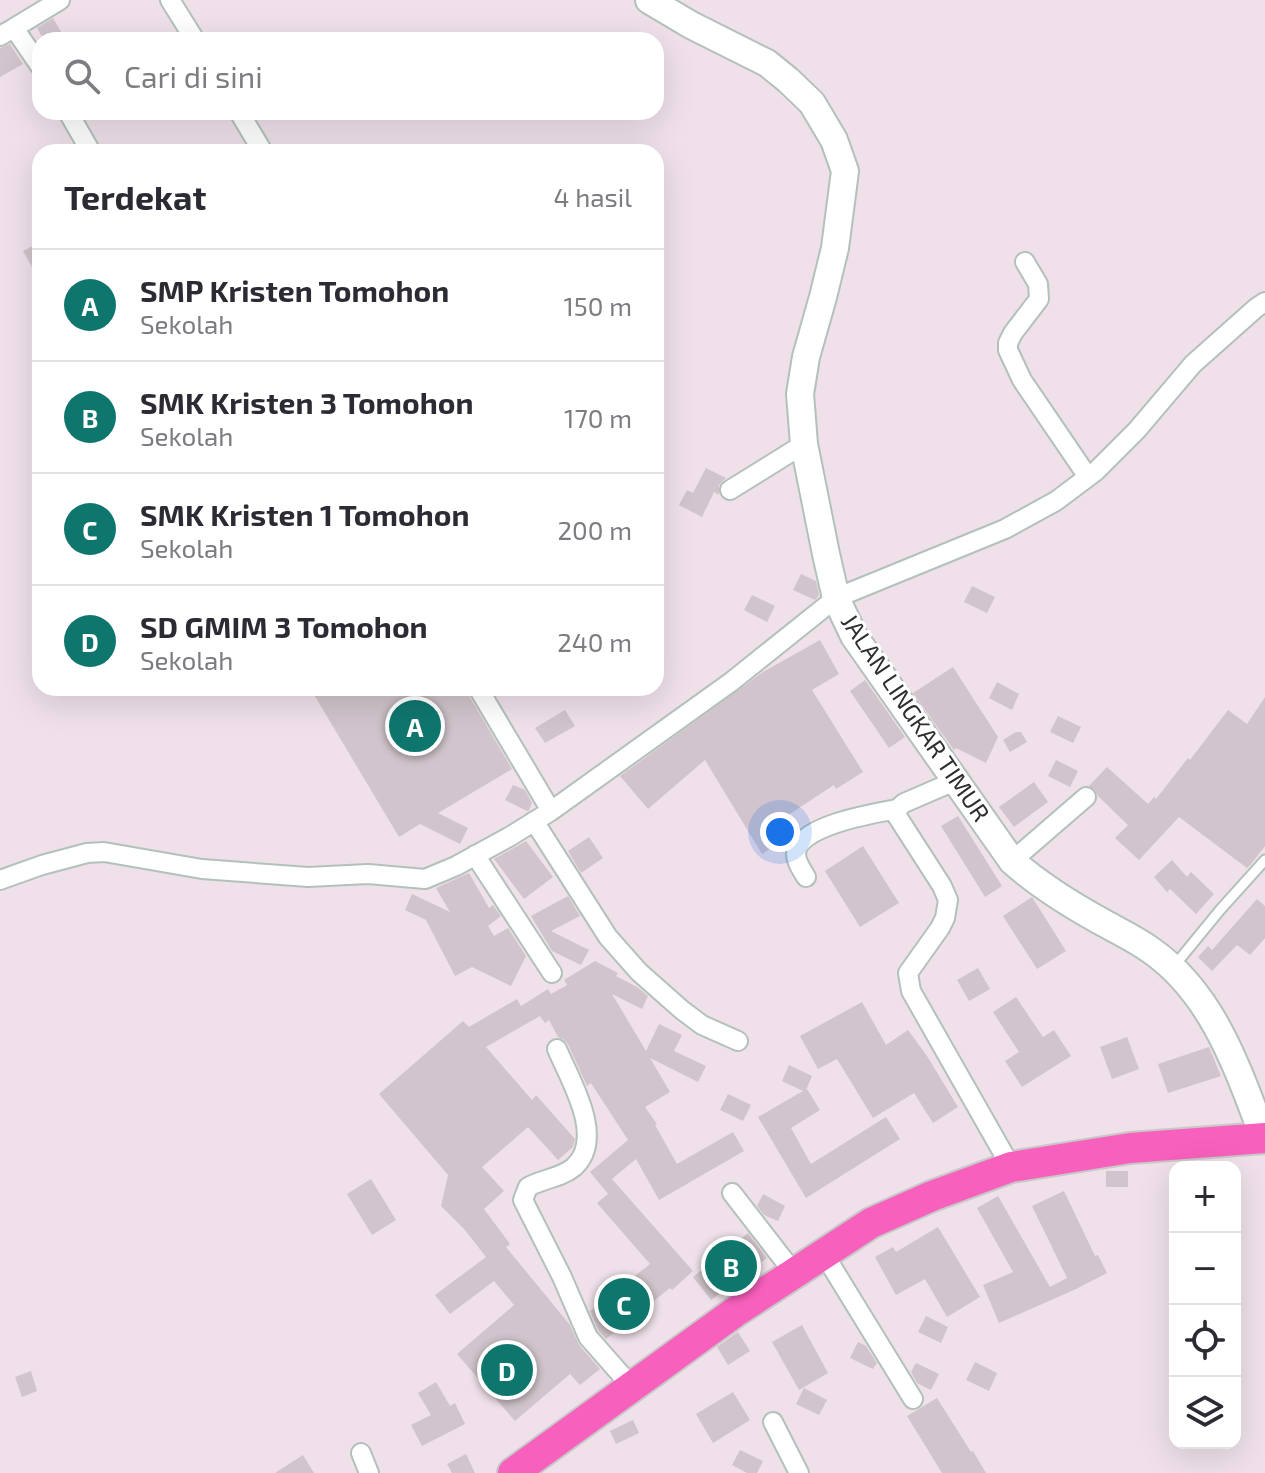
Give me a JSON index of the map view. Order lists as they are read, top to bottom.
{
  "streets": {
    "main road": ["JALAN LINGKAR TIMUR"]
  },
  "page": {
    "search": "Cari di sini",
    "heading": ["Terdekat", "4 hasil"],
    "list": [
      {
        "mark": "A",
        "name": "SMP Kristen Tomohon",
        "note": "Sekolah",
        "value": "150 m"
      },
      {
        "mark": "B",
        "name": "SMK Kristen 3 Tomohon",
        "note": "Sekolah",
        "value": "170 m"
      },
      {
        "mark": "C",
        "name": "SMK Kristen 1 Tomohon",
        "note": "Sekolah",
        "value": "200 m"
      },
      {
        "mark": "D",
        "name": "SD GMIM 3 Tomohon",
        "note": "Sekolah",
        "value": "240 m"
      }
    ],
    "pins": [
      "A",
      "B",
      "C",
      "D"
    ],
    "map_buttons": ["+", "−"]
  }
}
